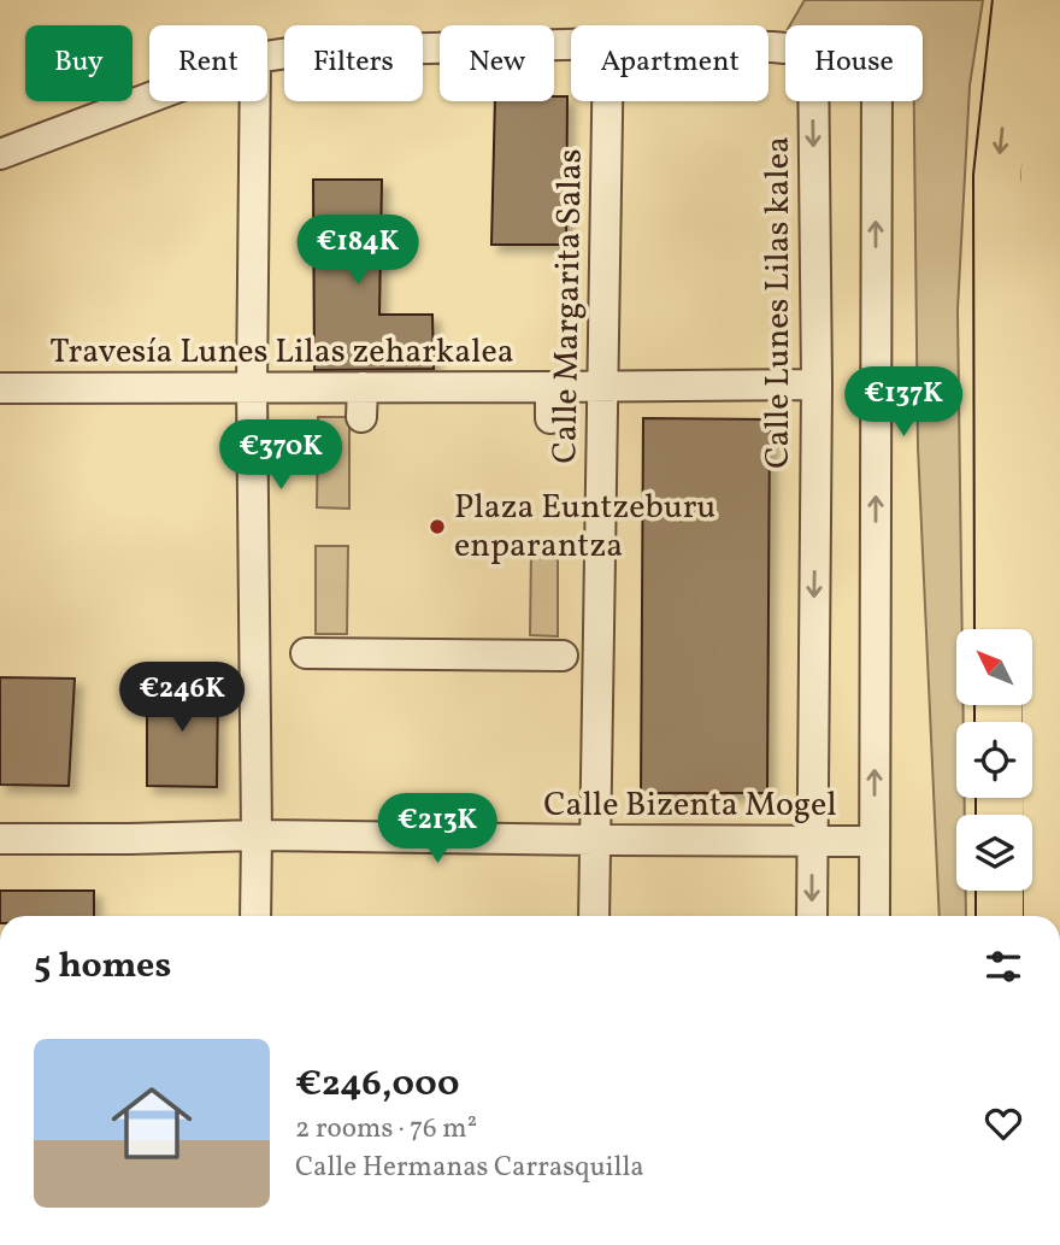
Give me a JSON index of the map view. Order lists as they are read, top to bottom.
{
  "streets": {
    "street": [
      "Calle Lunes Lilas kalea",
      "Calle Margarita Salas",
      "Travesía Lunes Lilas zeharkalea",
      "Calle Bizenta Mogel"
    ]
  },
  "crossings": [
    ["Calle Lunes Lilas kalea", "Travesía Lunes Lilas zeharkalea"],
    ["Calle Lunes Lilas kalea", "Calle Bizenta Mogel"],
    ["Calle Margarita Salas", "Travesía Lunes Lilas zeharkalea"],
    ["Calle Margarita Salas", "Calle Bizenta Mogel"]
  ],
  "places": ["Plaza Euntzeburu enparantza"],
  "north": "top left",
  "page": {
    "chip": [
      "Buy",
      "Rent",
      "Filters",
      "New",
      "Apartment",
      "House"
    ],
    "price": [
      "€184K",
      "€137K",
      "€370K",
      "€246K",
      "€213K"
    ],
    "heading": "5 homes",
    "list": [
      {
        "name": "€246,000",
        "note": "2 rooms · 76 m² · Calle Hermanas Carrasquilla"
      }
    ]
  }
}
